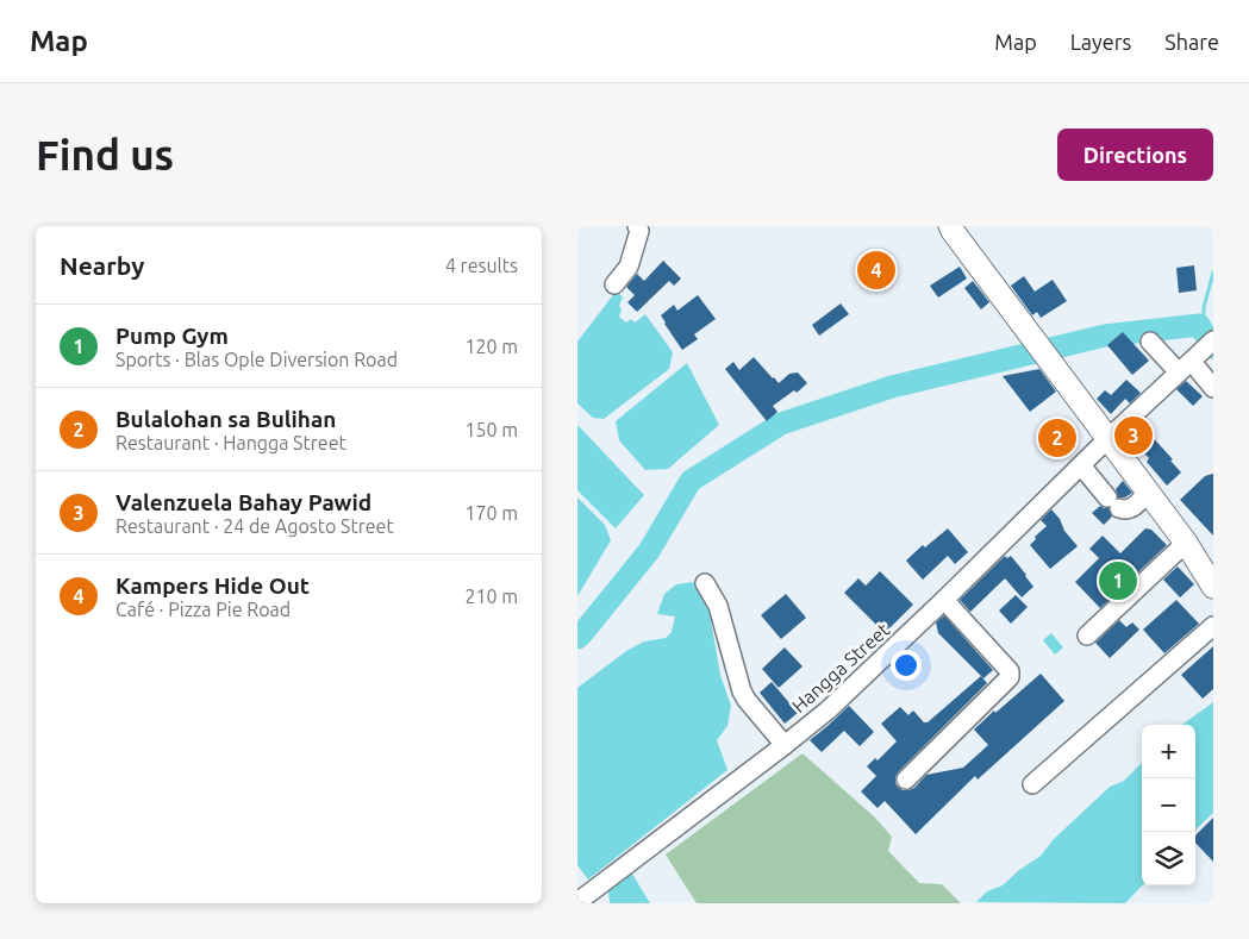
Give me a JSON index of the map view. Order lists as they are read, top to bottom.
{
  "streets": {
    "street": ["Hangga Street"]
  },
  "page": {
    "header": "Map",
    "nav": ["Map", "Layers", "Share"],
    "buttons": "Directions",
    "title": "Find us",
    "heading": ["Nearby", "4 results"],
    "pins": [
      "4",
      "3",
      "2",
      "1"
    ],
    "list": [
      {
        "mark": "1",
        "name": "Pump Gym",
        "note": "Sports · Blas Ople Diversion Road",
        "value": "120 m"
      },
      {
        "mark": "2",
        "name": "Bulalohan sa Bulihan",
        "note": "Restaurant · Hangga Street",
        "value": "150 m"
      },
      {
        "mark": "3",
        "name": "Valenzuela Bahay Pawid",
        "note": "Restaurant · 24 de Agosto Street",
        "value": "170 m"
      },
      {
        "mark": "4",
        "name": "Kampers Hide Out",
        "note": "Café · Pizza Pie Road",
        "value": "210 m"
      }
    ],
    "map_buttons": ["+", "−"]
  }
}
